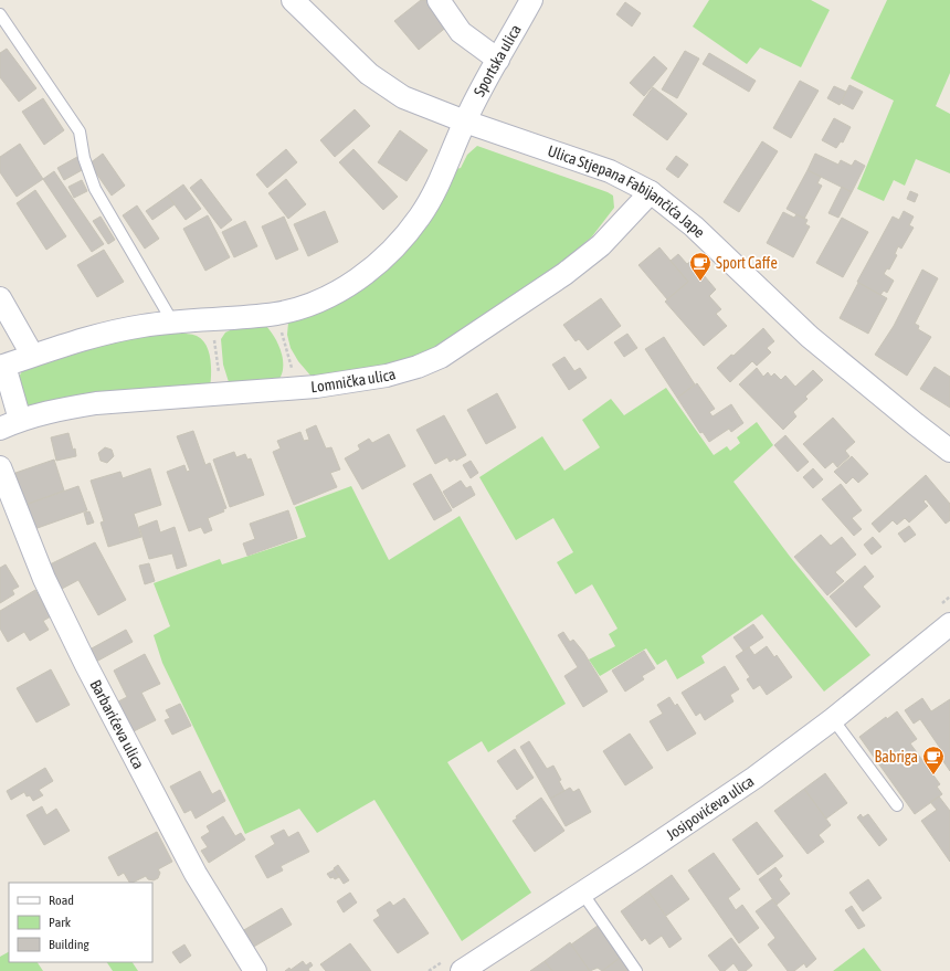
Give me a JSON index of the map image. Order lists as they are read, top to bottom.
{
  "streets": {
    "street": [
      "Sportska ulica",
      "Ulica Stjepana Fabijančića Jape",
      "Lomnička ulica",
      "Barbarićeva ulica",
      "Josipovićeva ulica"
    ]
  },
  "crossings": [
    ["Sportska ulica", "Ulica Stjepana Fabijančića Jape"],
    ["Ulica Stjepana Fabijančića Jape", "Lomnička ulica"]
  ],
  "places": {
    "cafe": ["Sport Caffe", "Babriga"]
  },
  "legend": ["Road", "Park", "Building"]
}
